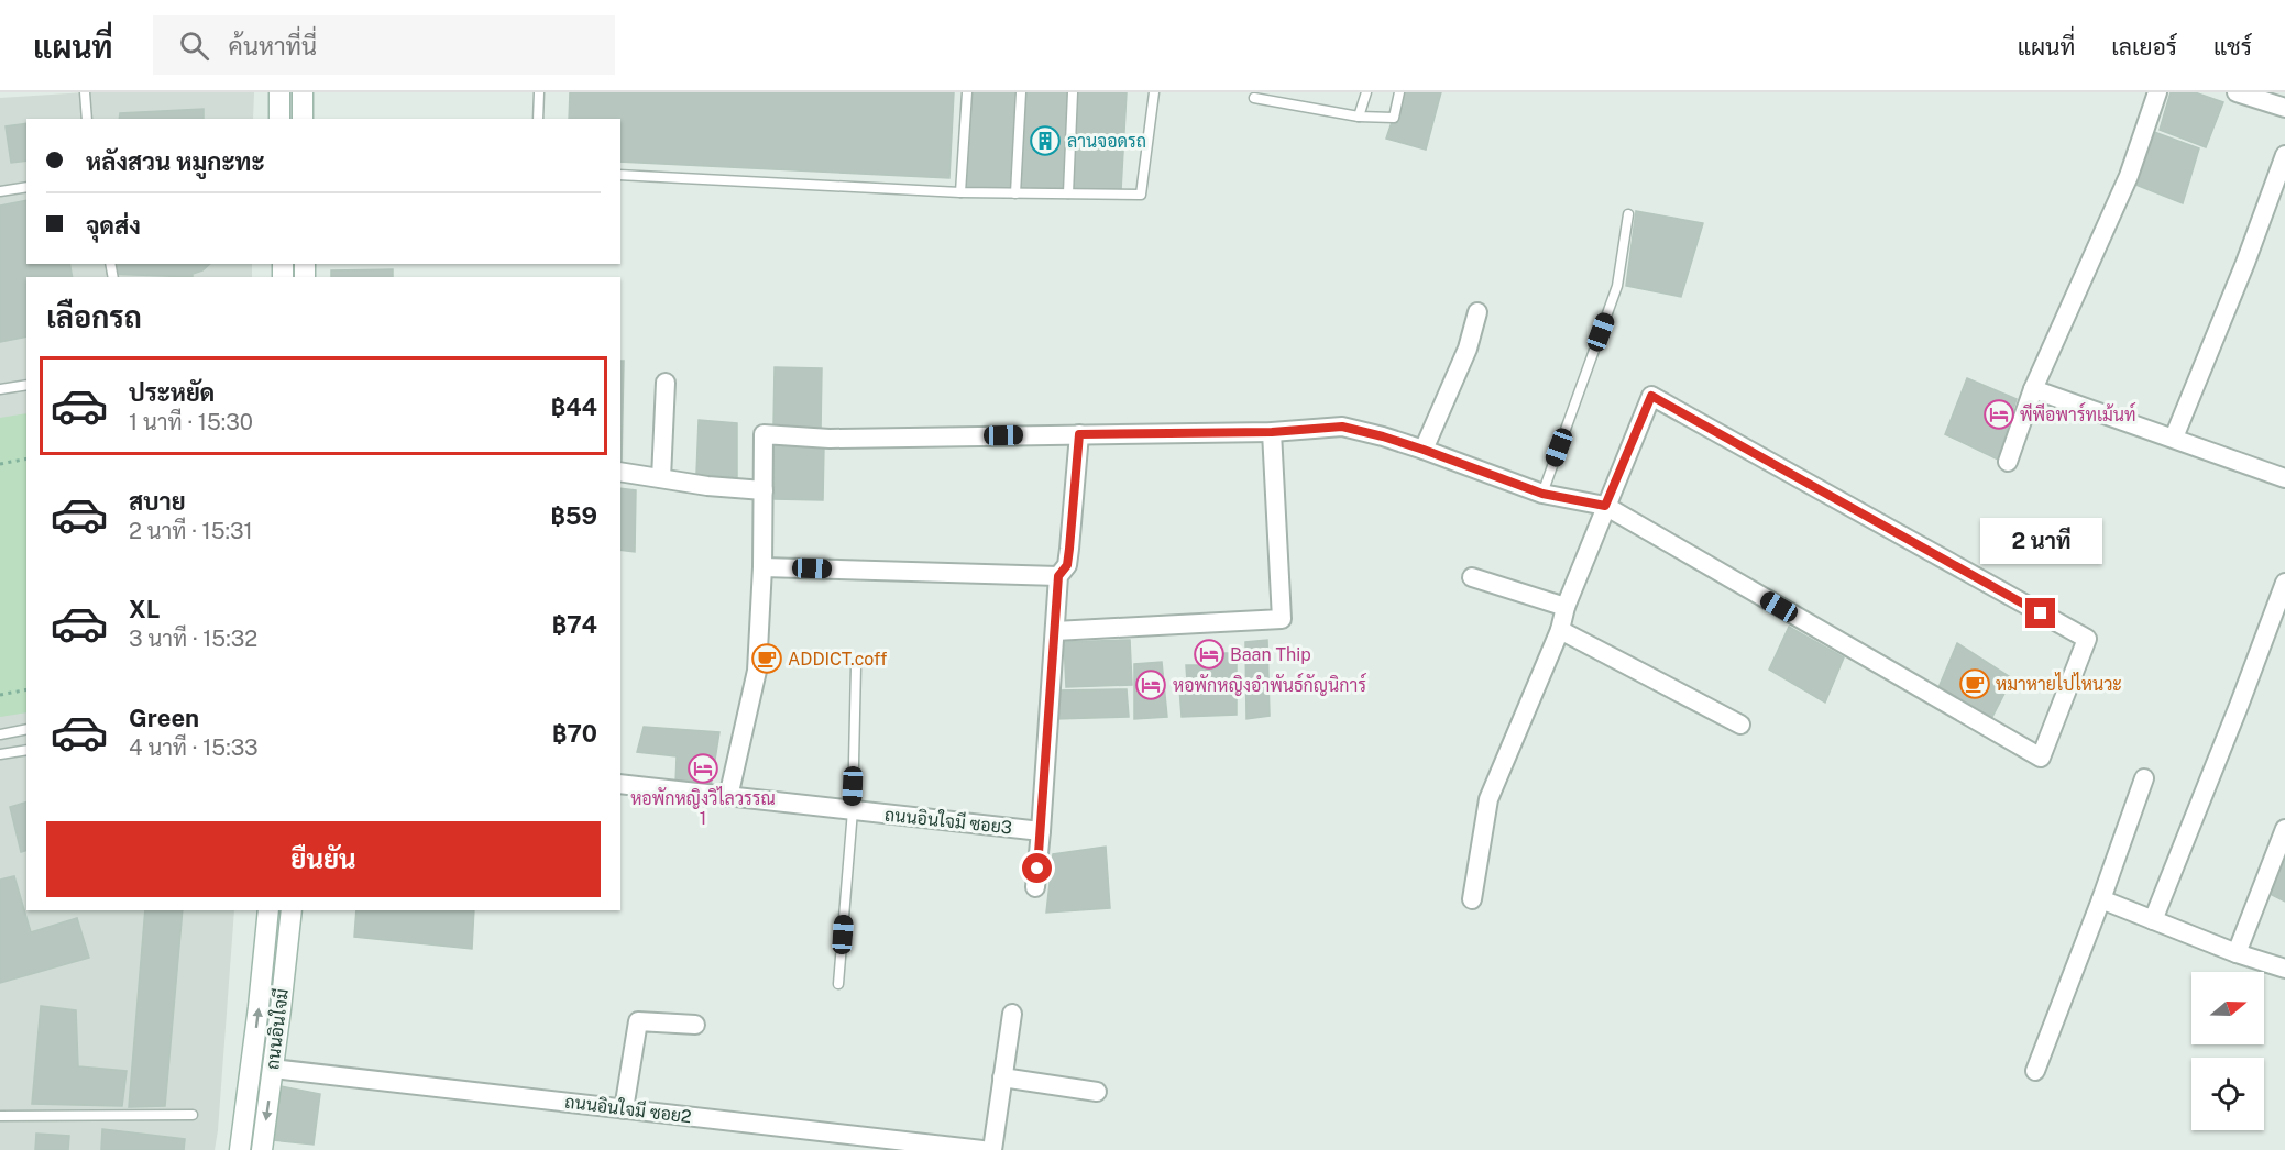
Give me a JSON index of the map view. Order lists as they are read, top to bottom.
{
  "streets": {
    "main road": ["ถนนอินใจมี"],
    "street": ["ถนนอินใจมี ซอย3", "ถนนอินใจมี ซอย2"]
  },
  "crossings": [
    ["ถนนอินใจมี", "ถนนอินใจมี ซอย2"]
  ],
  "places": {
    "building": ["ลานจอดรถ"],
    "hotel": [
      "พีพีอพาร์ทเม้นท์",
      "Baan Thip",
      "หอพักหญิงอำพันธ์กัญนิการ์",
      "หอพักหญิงวิไลวรรณ 1"
    ],
    "cafe": ["ADDICT.coff", "หมาหายไปไหนวะ"]
  },
  "north": "right",
  "page": {
    "header": "แผนที่",
    "search": "ค้นหาที่นี่",
    "nav": ["แผนที่", "เลเยอร์", "แชร์"],
    "banner": ["หลังสวน หมูกะทะ", "จุดส่ง"],
    "heading": "เลือกรถ",
    "list": [
      {
        "name": "ประหยัด",
        "note": "1 นาที · 15:30",
        "value": "฿44"
      },
      {
        "name": "สบาย",
        "note": "2 นาที · 15:31",
        "value": "฿59"
      },
      {
        "name": "XL",
        "note": "3 นาที · 15:32",
        "value": "฿74"
      },
      {
        "name": "Green",
        "note": "4 นาที · 15:33",
        "value": "฿70"
      }
    ],
    "bubble": "2 นาที",
    "buttons": "ยืนยัน"
  }
}
